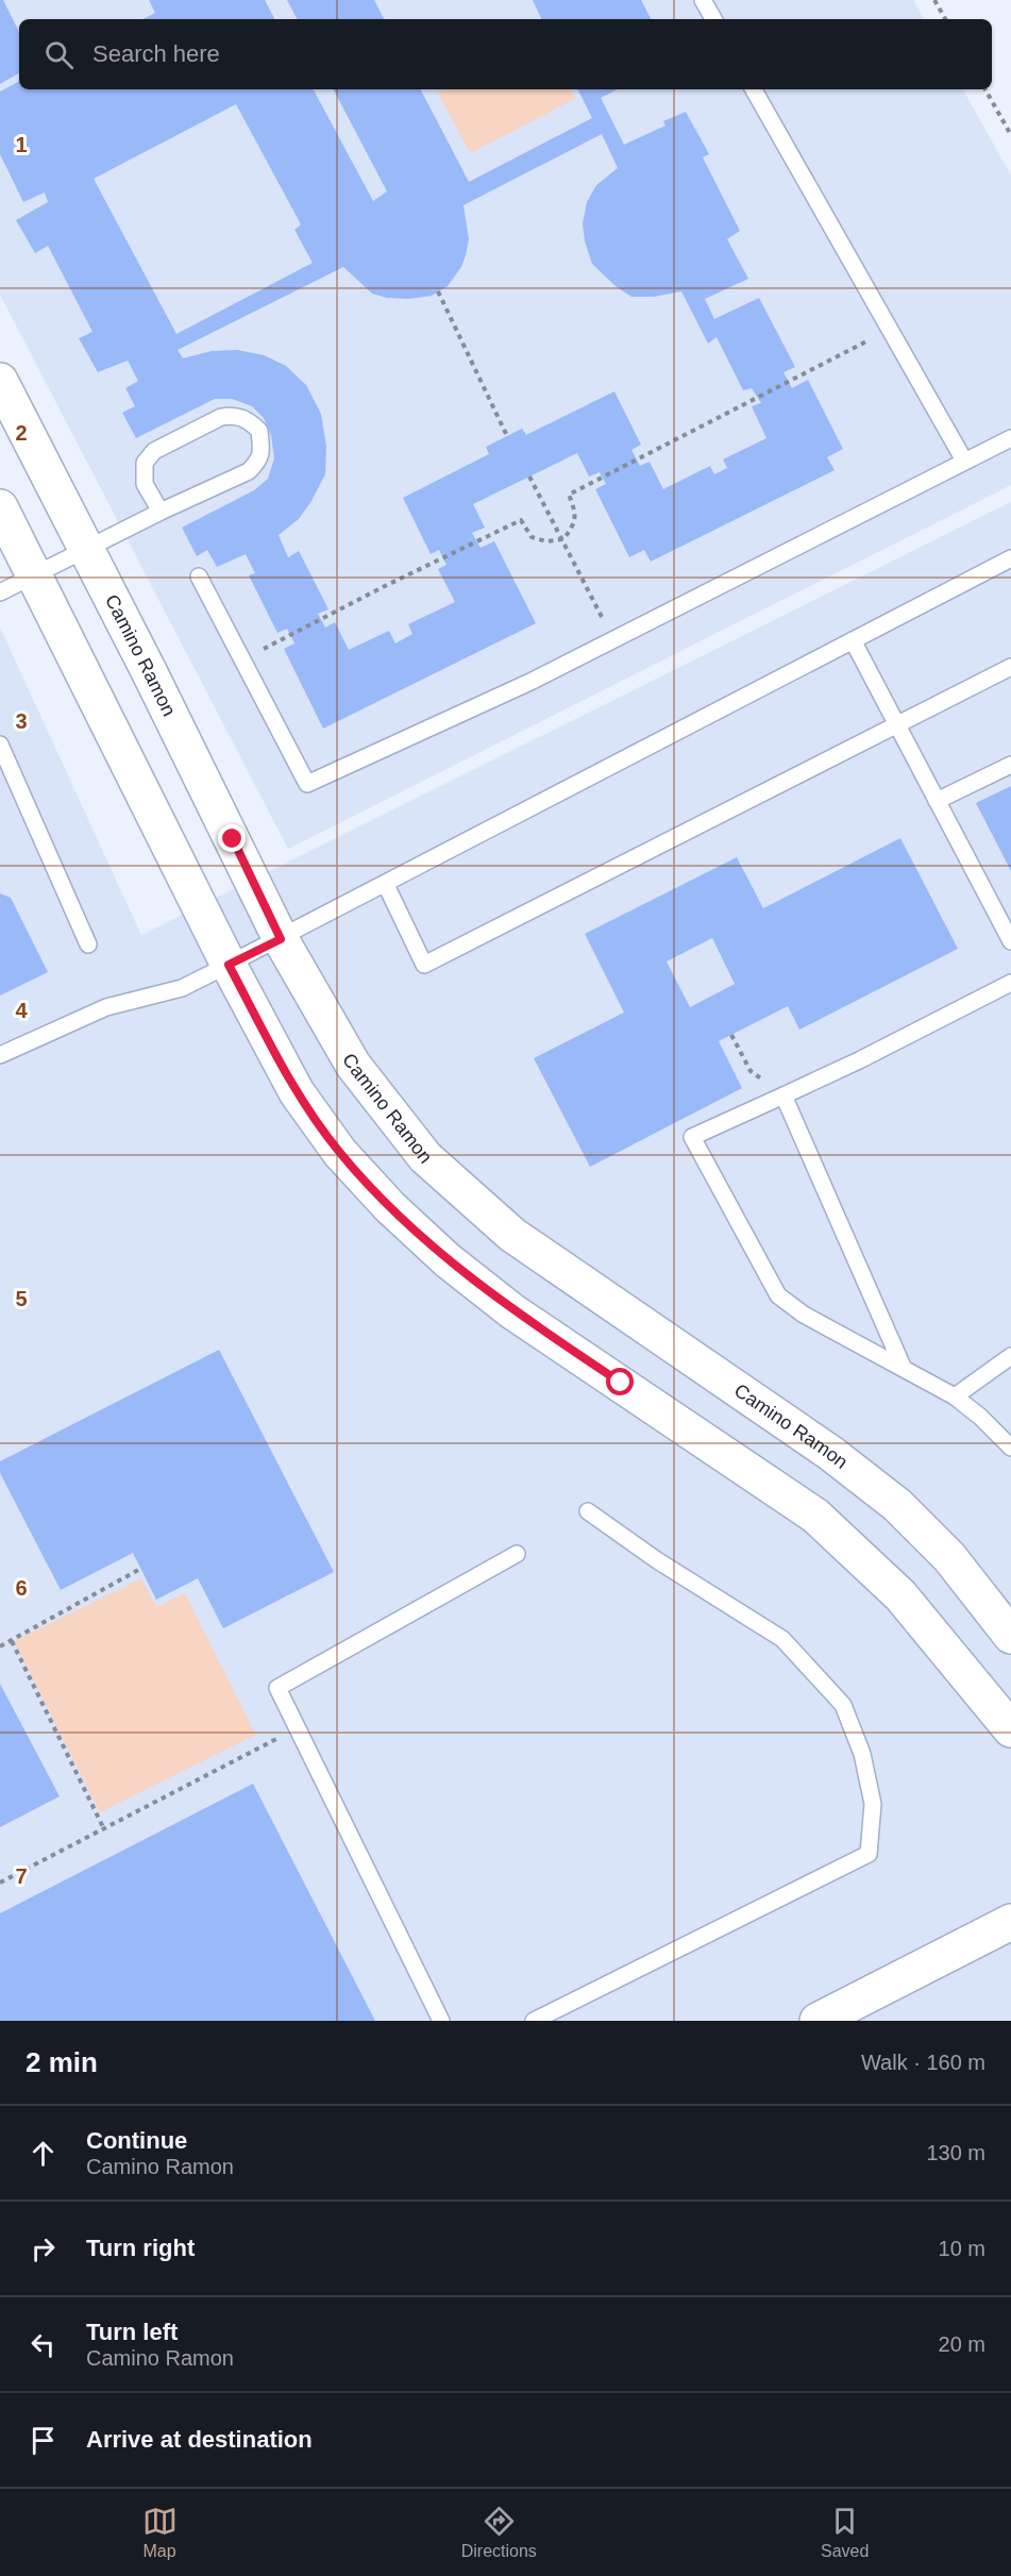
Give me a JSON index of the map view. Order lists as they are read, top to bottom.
{
  "streets": {
    "street": ["Camino Ramon"]
  },
  "page": {
    "search": "Search here",
    "heading": ["2 min", "Walk · 160 m"],
    "list": [
      ["Continue", "Camino Ramon", "130 m"],
      ["Turn right", "10 m"],
      ["Turn left", "Camino Ramon", "20 m"],
      "Arrive at destination"
    ],
    "nav": ["Map", "Directions", "Saved"]
  },
  "grid": {
    "rows": [
      "1",
      "2",
      "3",
      "4",
      "5",
      "6",
      "7"
    ]
  }
}
